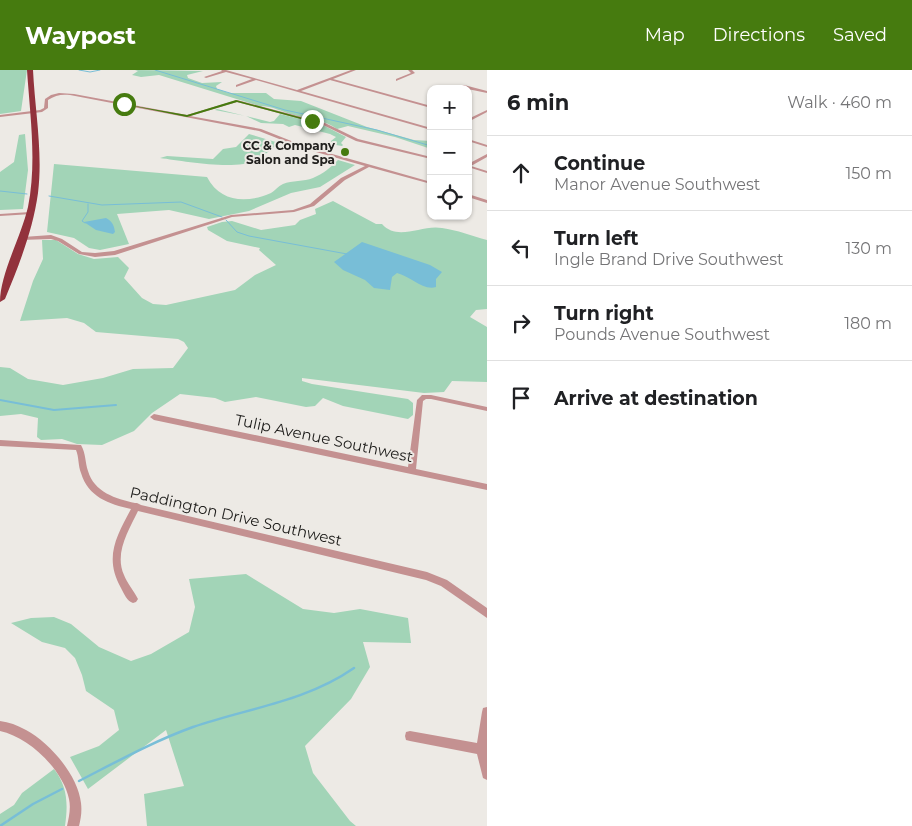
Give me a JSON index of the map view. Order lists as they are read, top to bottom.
{
  "streets": {
    "street": ["Tulip Avenue Southwest", "Paddington Drive Southwest"]
  },
  "places": ["CC & Company Salon and Spa"],
  "page": {
    "header": "Waypost",
    "nav": ["Map", "Directions", "Saved"],
    "heading": ["6 min", "Walk · 460 m"],
    "map_buttons": ["+", "−"],
    "list": [
      ["Continue", "Manor Avenue Southwest", "150 m"],
      ["Turn left", "Ingle Brand Drive Southwest", "130 m"],
      ["Turn right", "Pounds Avenue Southwest", "180 m"],
      "Arrive at destination"
    ]
  }
}
